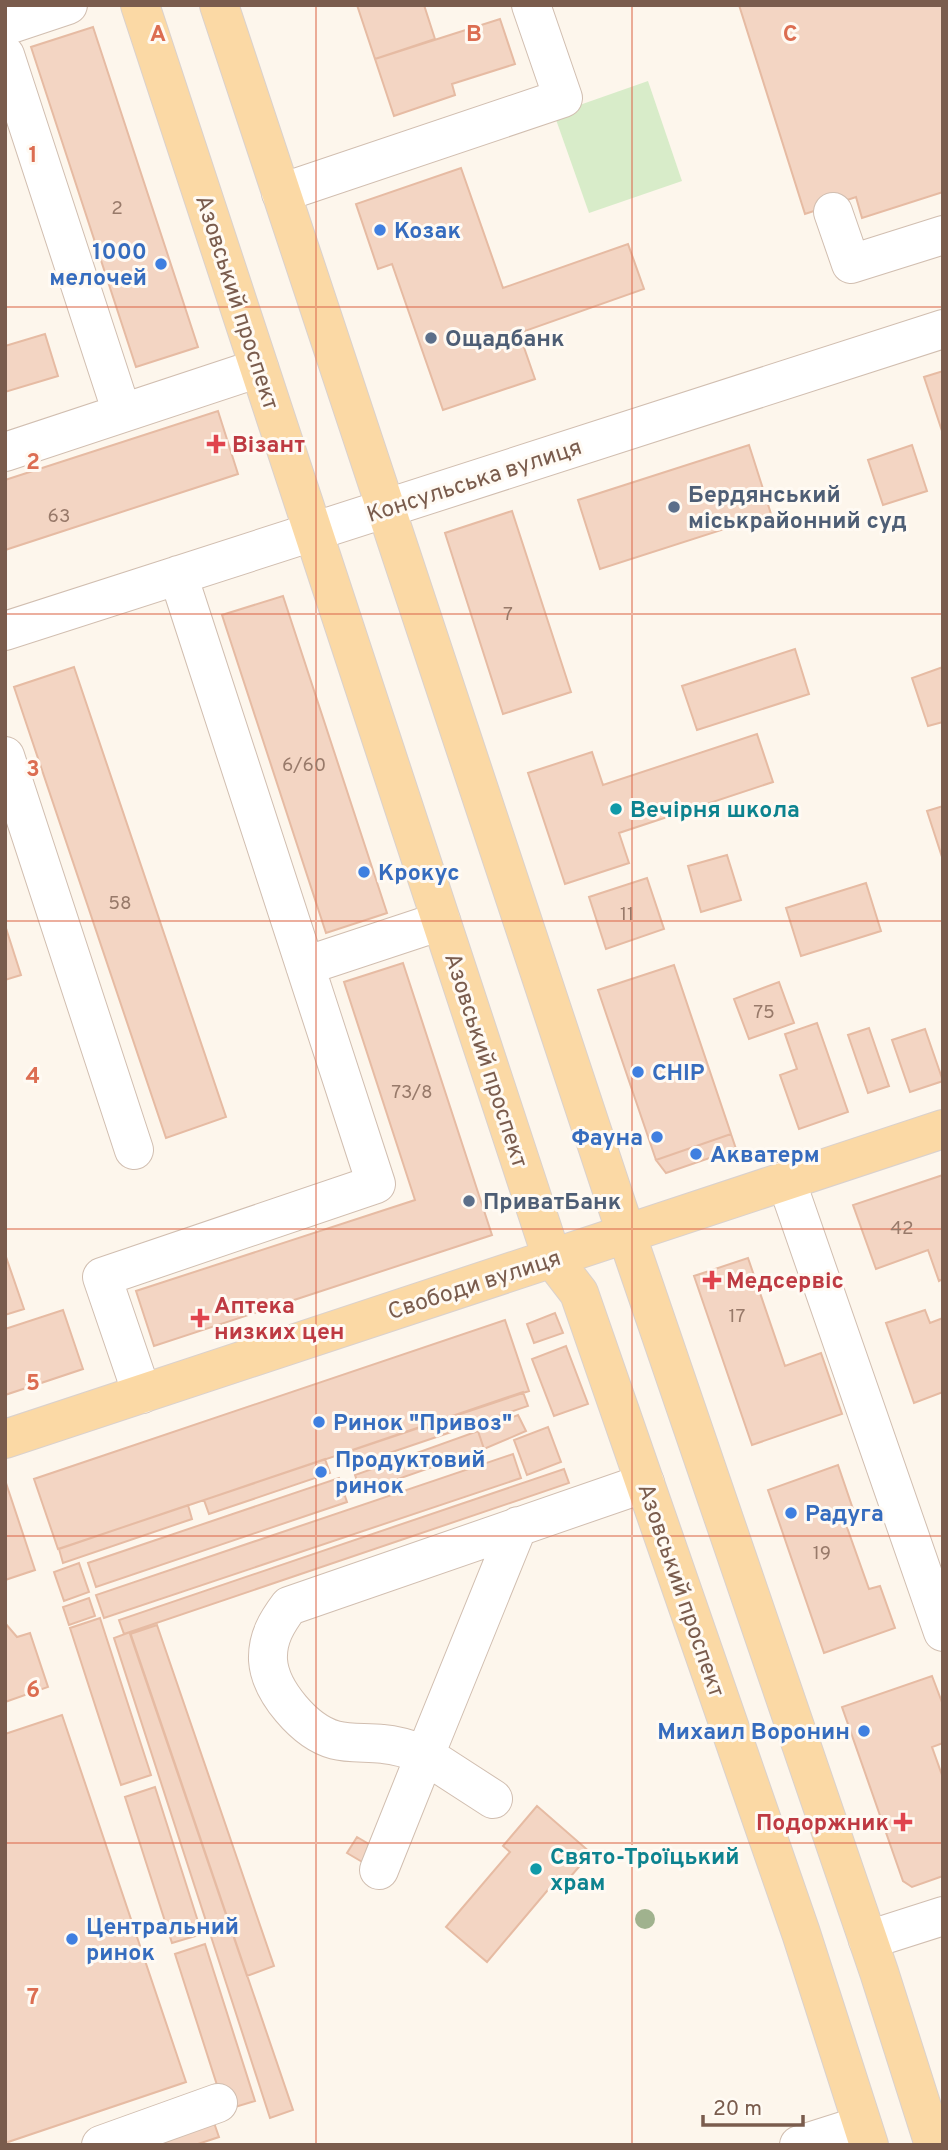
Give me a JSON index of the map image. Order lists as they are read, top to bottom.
{
  "streets": {
    "main road": ["Азовський проспект", "Свободи вулиця"],
    "street": ["Консульська вулиця"]
  },
  "crossings": [
    ["Азовський проспект", "Консульська вулиця"],
    ["Азовський проспект", "Свободи вулиця"]
  ],
  "places": {
    "other": [
      "Козак",
      "1000 мелочей",
      "Ощадбанк",
      "Бердянський міськрайонний суд",
      "Вечірня школа",
      "Крокус",
      "CHIP",
      "Фауна",
      "Акватерм",
      "ПриватБанк",
      "Ринок \"Привоз\"",
      "Продуктовий ринок",
      "Радуга",
      "Михаил Воронин",
      "Свято-Троїцький храм",
      "Центральний ринок"
    ],
    "health": [
      "Візант",
      "Медсервіс",
      "Аптека низких цен",
      "Подоржник"
    ]
  },
  "house_numbers": [
    "2",
    "63",
    "7",
    "6/60",
    "58",
    "11",
    "75",
    "73/8",
    "42",
    "17",
    "19"
  ],
  "scale_bar": "20 m",
  "grid": {
    "columns": ["A", "B", "C"],
    "rows": [
      "1",
      "2",
      "3",
      "4",
      "5",
      "6",
      "7"
    ]
  }
}
